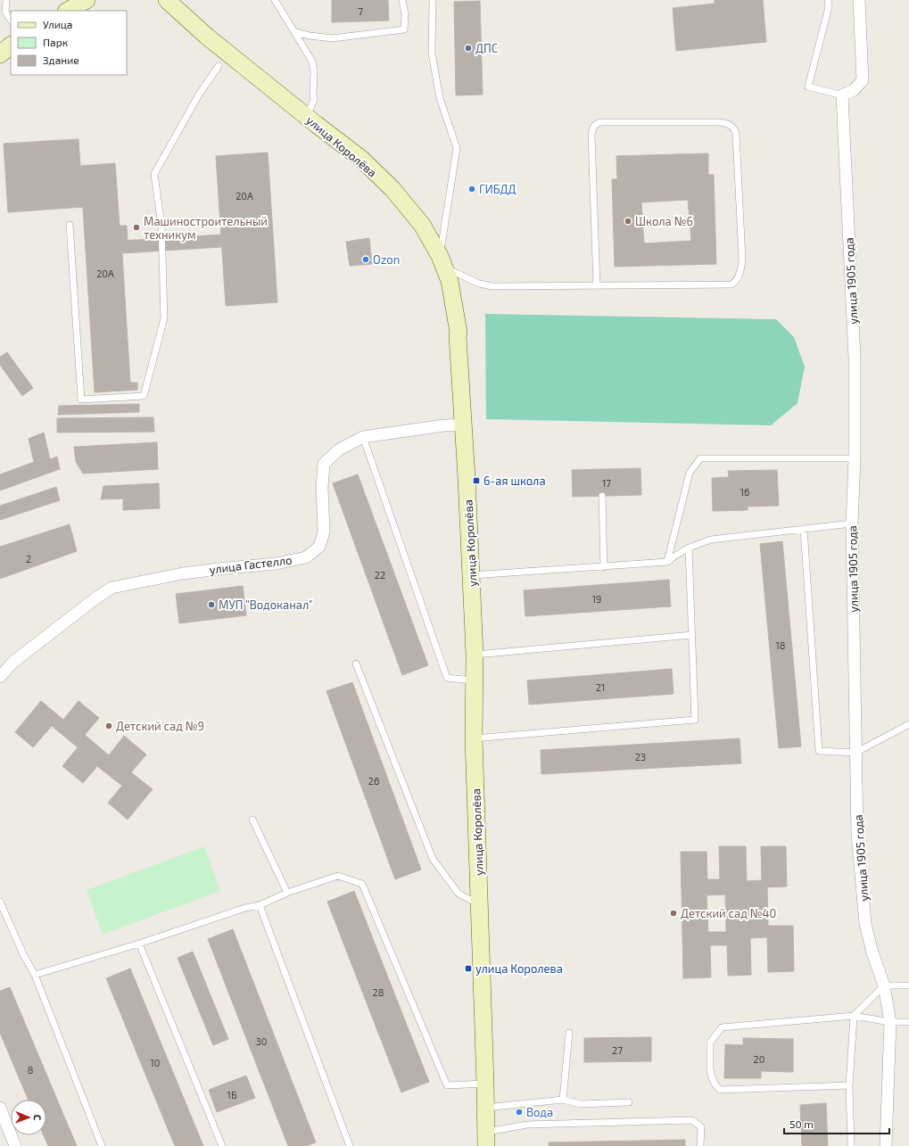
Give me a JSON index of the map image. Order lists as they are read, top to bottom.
{
  "streets": {
    "main road": ["улица Королёва"],
    "street": ["улица 1905 года", "улица Гастелло"]
  },
  "crossings": [
    ["улица Королёва", "улица Гастелло"]
  ],
  "places": {
    "other": [
      "ДПС",
      "ГИБДД",
      "Школа №6",
      "Машиностроительный техникум",
      "Ozon",
      "МУП \"Водоканал\"",
      "Детский сад №9",
      "Детский сад №40",
      "Вода"
    ],
    "transit": ["6-ая школа", "улица Королева"]
  },
  "house_numbers": [
    "7",
    "20А",
    "20А",
    "17",
    "16",
    "2",
    "22",
    "19",
    "18",
    "21",
    "23",
    "26",
    "28",
    "30",
    "27",
    "20",
    "10",
    "8",
    "1Б"
  ],
  "legend": ["Улица", "Парк", "Здание"],
  "scale_bar": "50 m",
  "north": "right"
}
